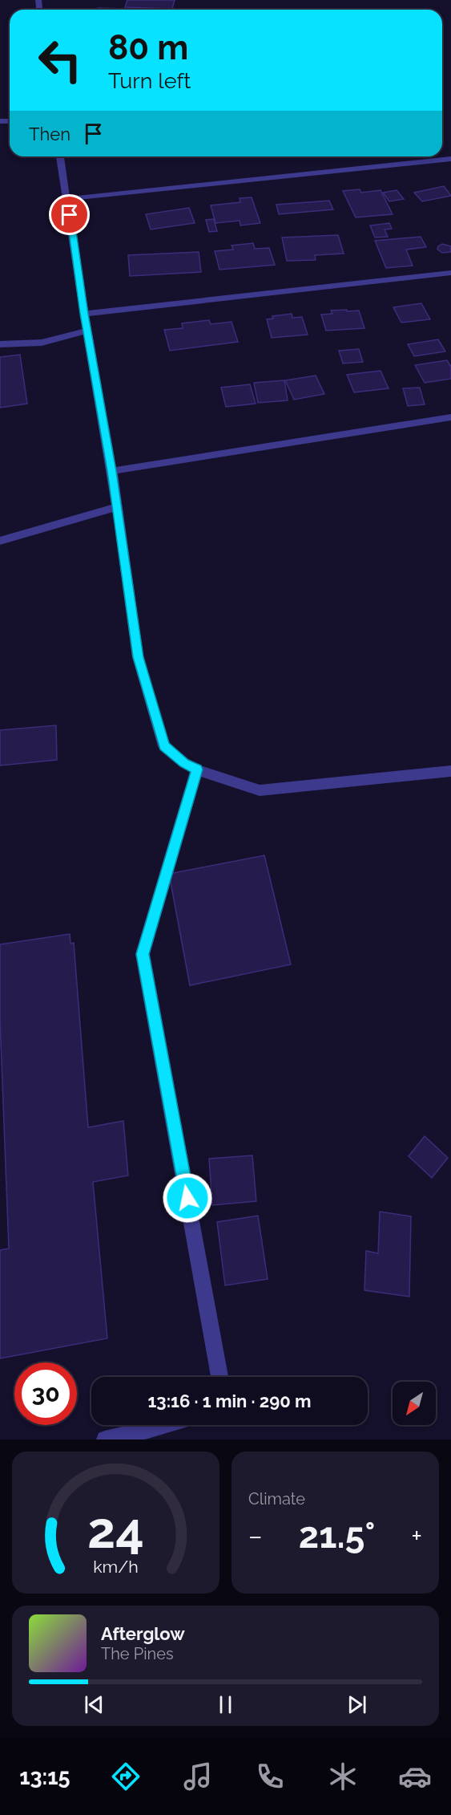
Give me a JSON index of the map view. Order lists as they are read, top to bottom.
{
  "north": "bottom left",
  "page": {
    "turn": ["80 m", "Turn left"],
    "then": "Then",
    "limit": "30",
    "trip": "13:16 · 1 min · 290 m",
    "tile": "Climate",
    "heat": ["−", "21.5°", "+"],
    "song": ["Afterglow", "The Pines"],
    "tabs": "13:15",
    "gauge": ["24", "km/h"]
  }
}
